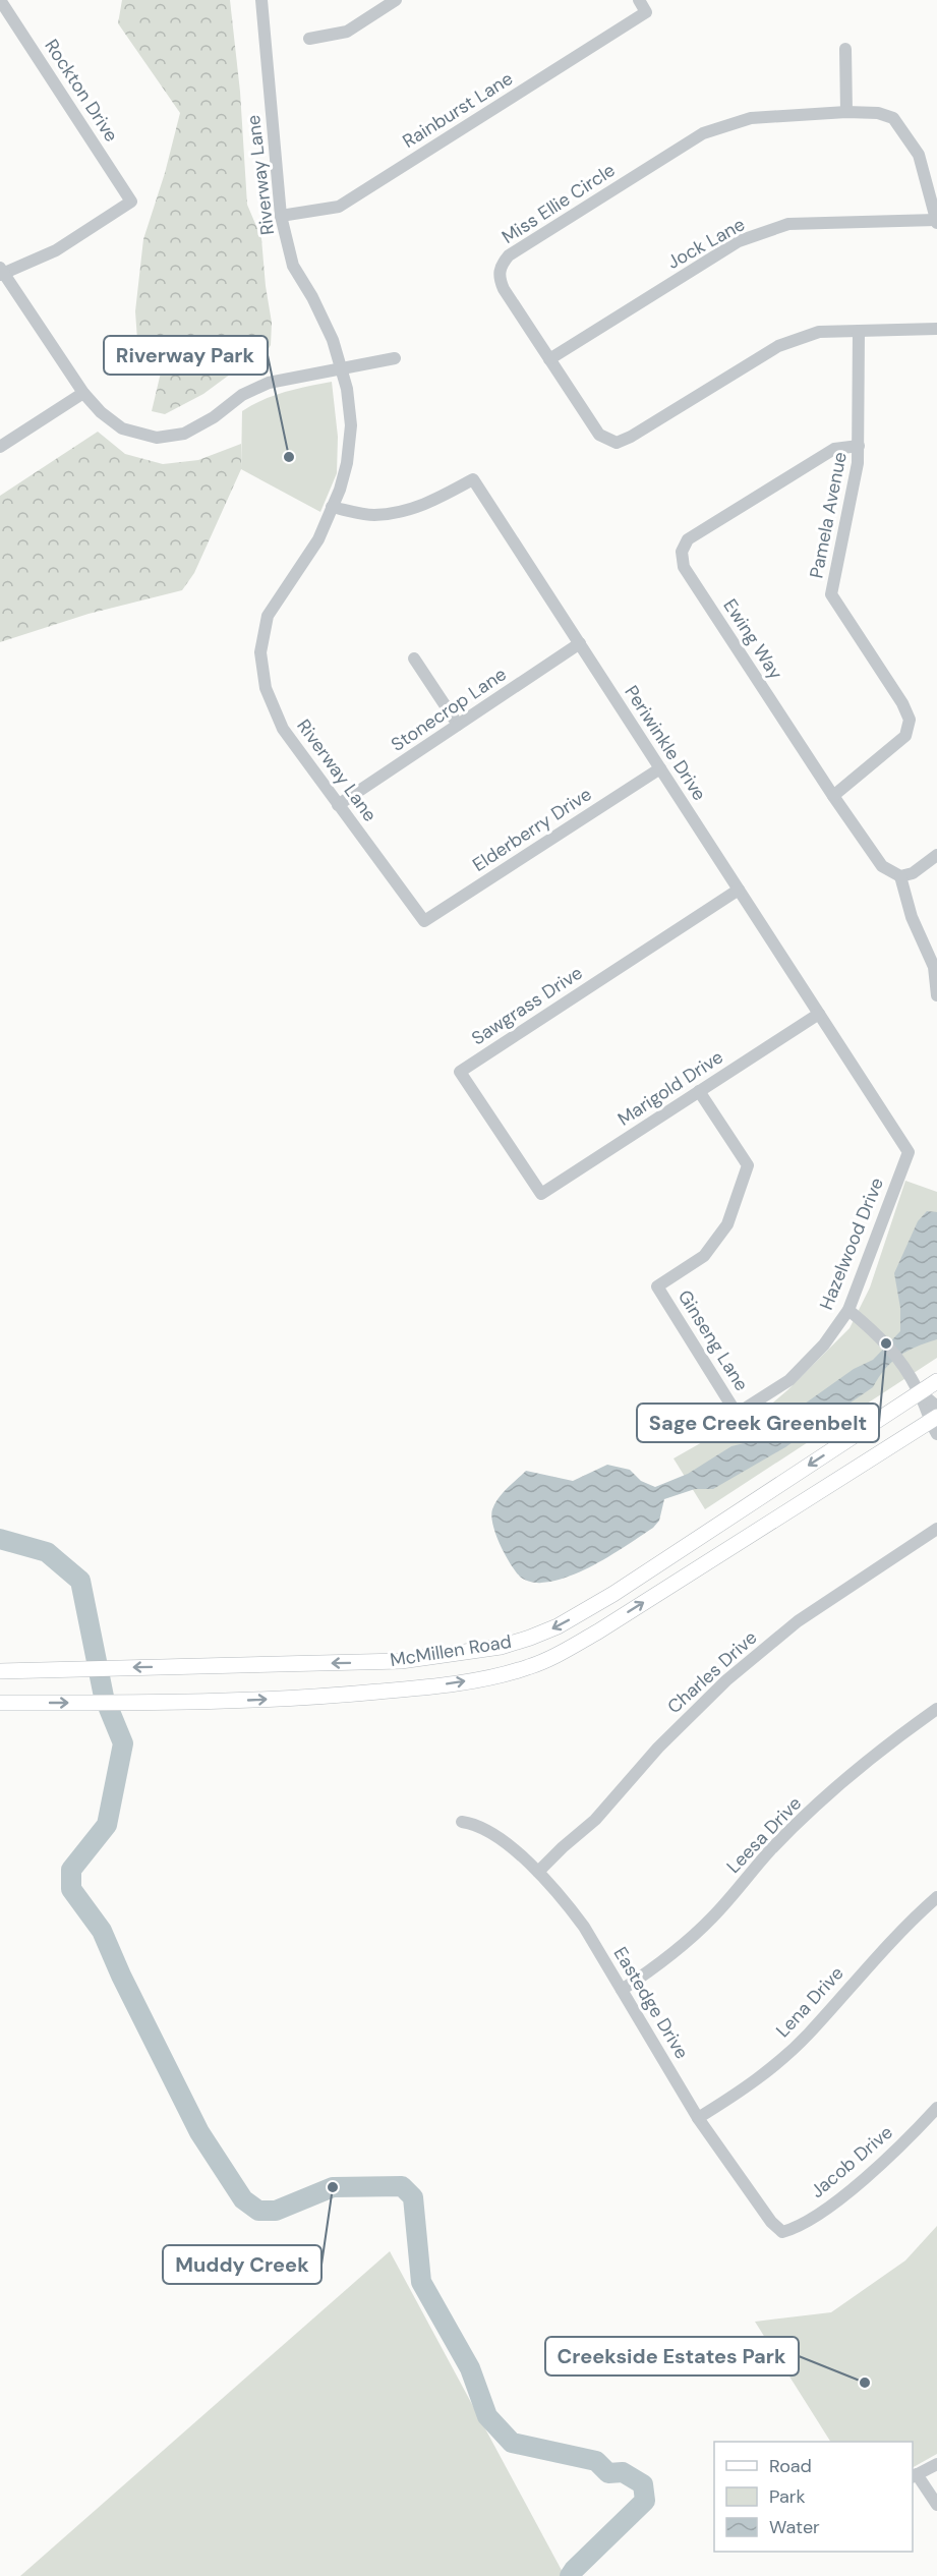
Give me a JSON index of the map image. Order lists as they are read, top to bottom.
{
  "streets": {
    "main road": ["McMillen Road"],
    "street": [
      "Rockton Drive",
      "Rainburst Lane",
      "Riverway Lane",
      "Miss Ellie Circle",
      "Jock Lane",
      "Pamela Avenue",
      "Ewing Way",
      "Stonecrop Lane",
      "Periwinkle Drive",
      "Elderberry Drive",
      "Sawgrass Drive",
      "Marigold Drive",
      "Hazelwood Drive",
      "Ginseng Lane",
      "Charles Drive",
      "Leesa Drive",
      "Lena Drive",
      "Eastedge Drive",
      "Jacob Drive"
    ]
  },
  "crossings": [
    ["Rainburst Lane", "Riverway Lane"],
    ["Riverway Lane", "Stonecrop Lane"],
    ["Riverway Lane", "Periwinkle Drive"],
    ["Riverway Lane", "Elderberry Drive"],
    ["Miss Ellie Circle", "Jock Lane"],
    ["Miss Ellie Circle", "Pamela Avenue"],
    ["Pamela Avenue", "Ewing Way"],
    ["Stonecrop Lane", "Periwinkle Drive"],
    ["Periwinkle Drive", "Elderberry Drive"],
    ["Periwinkle Drive", "Sawgrass Drive"],
    ["Periwinkle Drive", "Marigold Drive"],
    ["Periwinkle Drive", "Hazelwood Drive"],
    ["Sawgrass Drive", "Marigold Drive"],
    ["Marigold Drive", "Ginseng Lane"],
    ["Hazelwood Drive", "Ginseng Lane"],
    ["Charles Drive", "Eastedge Drive"],
    ["Leesa Drive", "Eastedge Drive"],
    ["Lena Drive", "Eastedge Drive"],
    ["Eastedge Drive", "Jacob Drive"]
  ],
  "places": [
    "Riverway Park",
    "Sage Creek Greenbelt",
    "Muddy Creek",
    "Creekside Estates Park"
  ],
  "legend": ["Road", "Park", "Water"]
}
